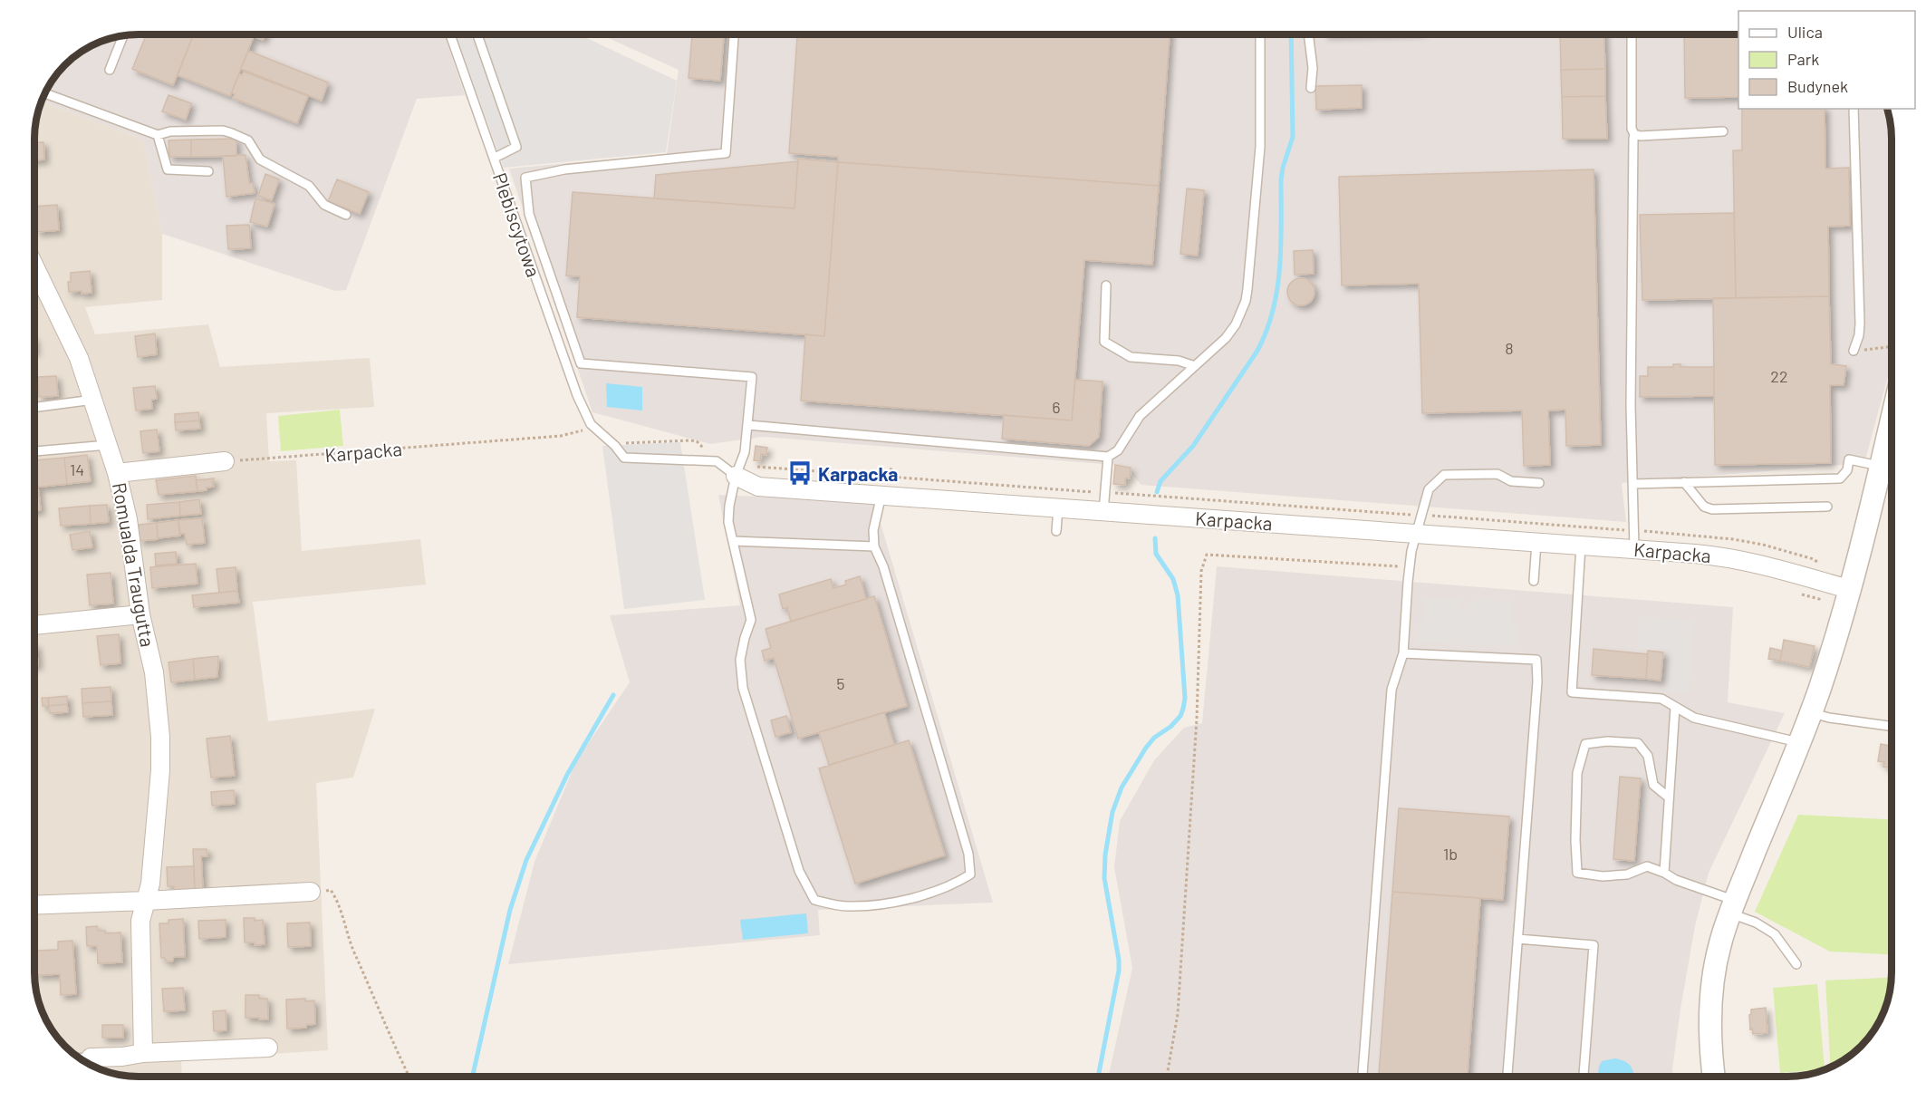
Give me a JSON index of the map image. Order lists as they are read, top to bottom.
{
  "streets": {
    "street": ["Karpacka", "Romualda Traugutta"],
    "lane": ["Plebiscytowa"]
  },
  "crossings": [
    ["Plebiscytowa", "Karpacka"]
  ],
  "places": {
    "bus stop": ["Karpacka"]
  },
  "house_numbers": [
    "8",
    "22",
    "6",
    "14",
    "5",
    "1b"
  ],
  "legend": ["Ulica", "Park", "Budynek"]
}
